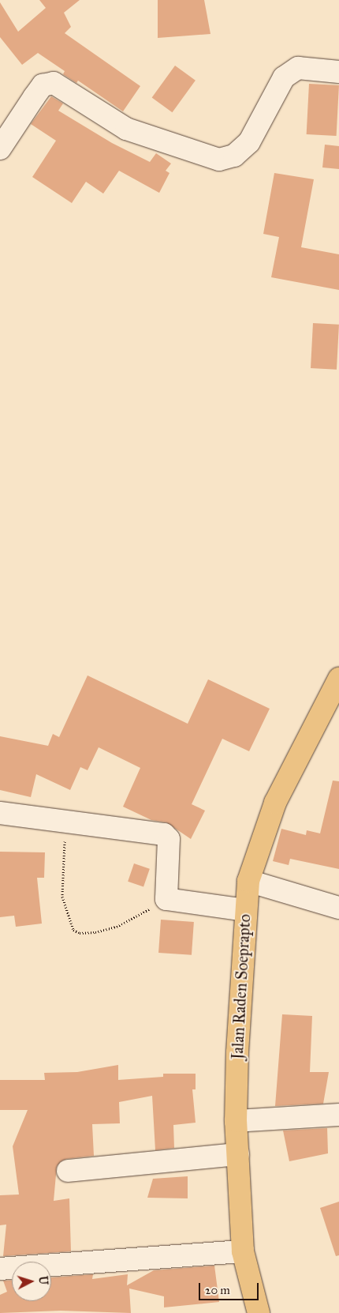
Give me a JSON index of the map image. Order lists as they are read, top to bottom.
{
  "streets": {
    "highway": ["Jalan Raden Soeprapto"]
  },
  "scale_bar": "20 m",
  "north": "right"
}
